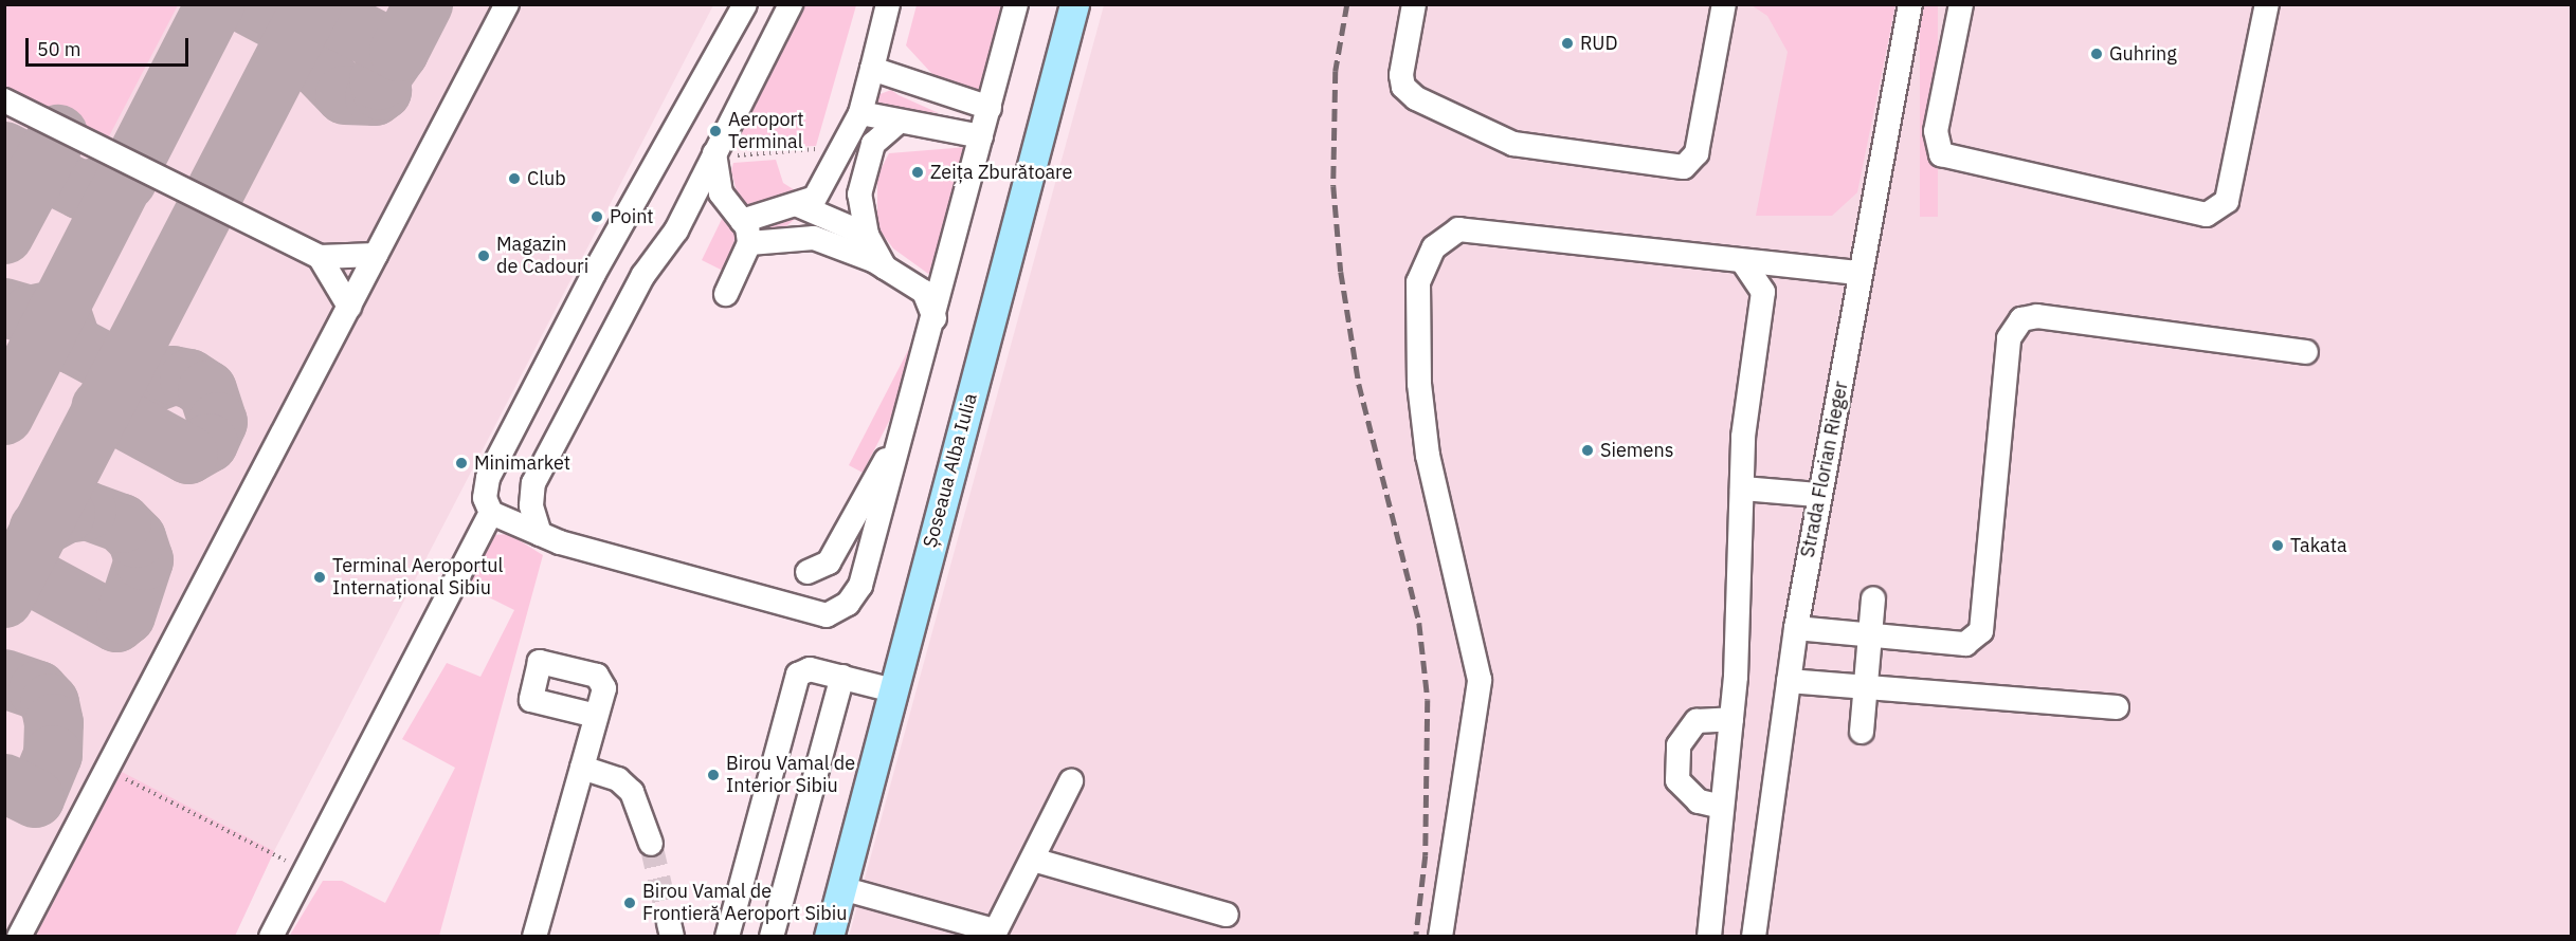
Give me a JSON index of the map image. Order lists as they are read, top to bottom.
{
  "streets": {
    "main road": ["Șoseaua Alba Iulia"],
    "street": ["Strada Florian Rieger"]
  },
  "places": [
    "RUD",
    "Guhring",
    "Aeroport Terminal",
    "Zeița Zburătoare",
    "Club",
    "Point",
    "Magazin de Cadouri",
    "Siemens",
    "Minimarket",
    "Takata",
    "Terminal Aeroportul Internațional Sibiu",
    "Birou Vamal de Interior Sibiu",
    "Birou Vamal de Frontieră Aeroport Sibiu"
  ],
  "scale_bar": "50 m"
}
